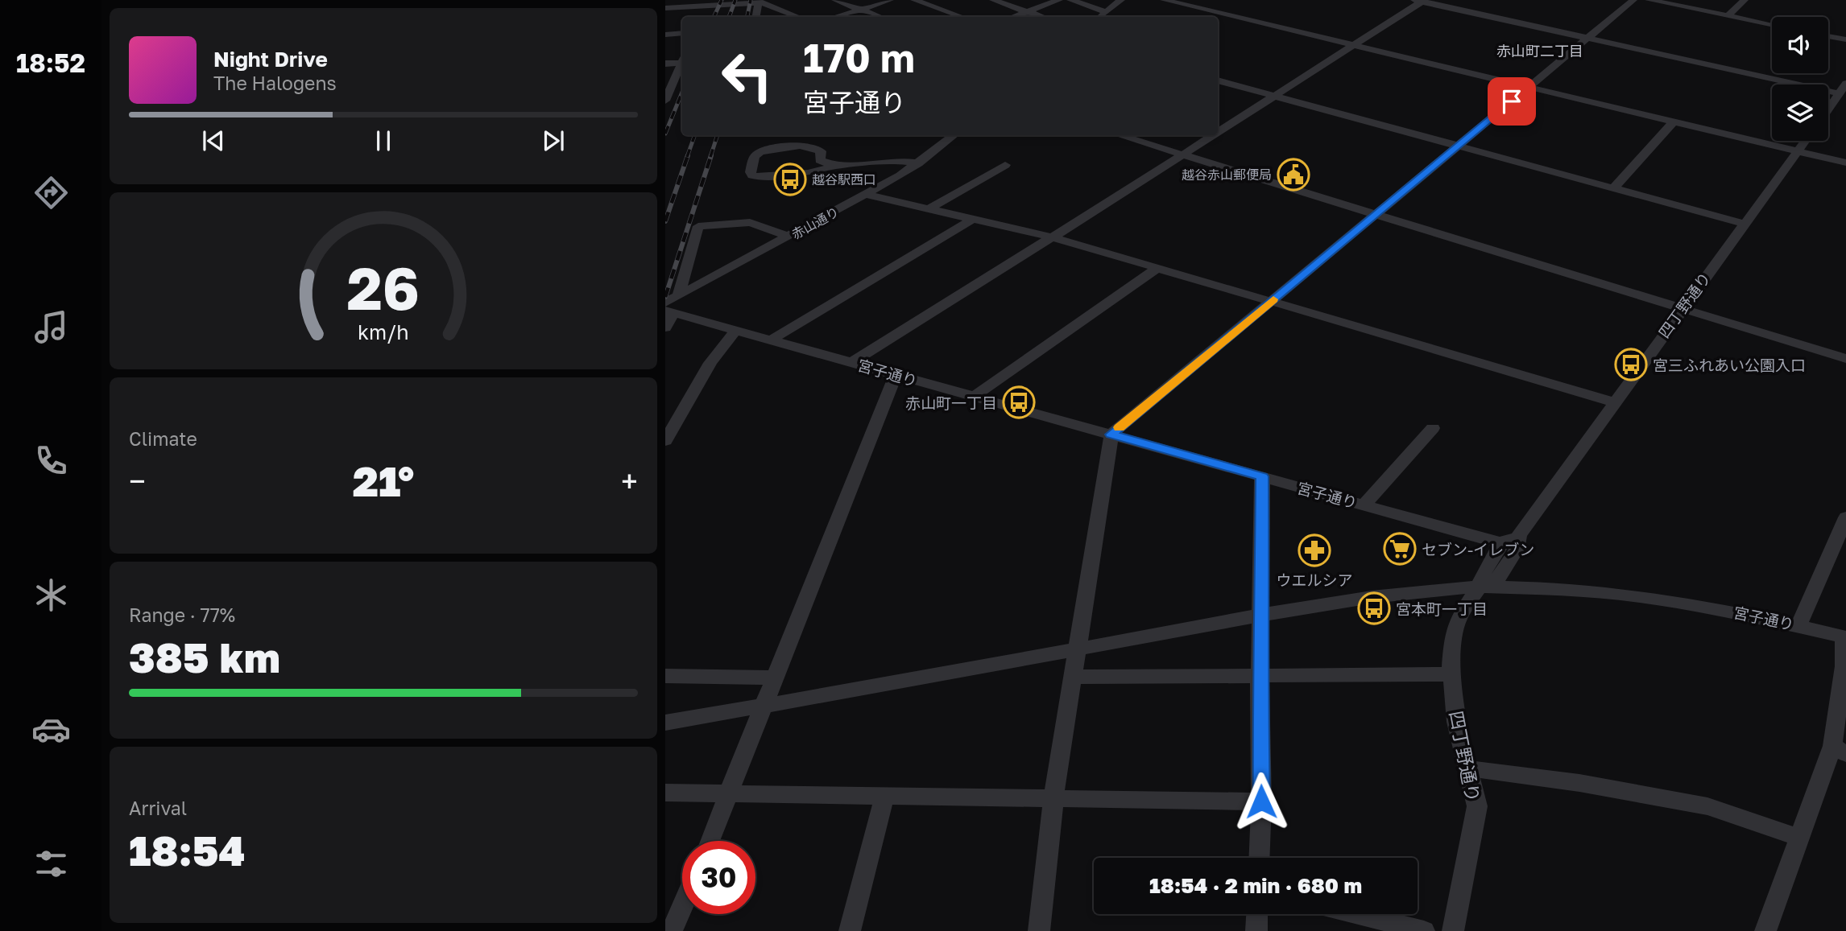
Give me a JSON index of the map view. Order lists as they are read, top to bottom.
{
  "streets": {
    "street": ["赤山通り", "四丁野通り", "宮子通り"]
  },
  "crossings": [
    ["赤山通り", "宮子通り"],
    ["四丁野通り", "宮子通り"]
  ],
  "districts": ["赤山町二丁目"],
  "places": {
    "public building": ["越谷赤山郵便局"],
    "bus stop": [
      "越谷駅西口",
      "宮三ふれあい公園入口",
      "赤山町一丁目",
      "宮本町一丁目"
    ],
    "supermarket": ["セブン-イレブン"],
    "pharmacy": ["ウエルシア"]
  },
  "page": {
    "tabs": "18:52",
    "turn": ["170 m", "宮子通り"],
    "song": ["Night Drive", "The Halogens"],
    "tile": [
      "Climate",
      ["Range · 77%", "385 km"],
      ["Arrival", "18:54"]
    ],
    "heat": ["−", "21°", "+"],
    "limit": "30",
    "trip": "18:54 · 2 min · 680 m",
    "gauge": ["26", "km/h"]
  }
}
